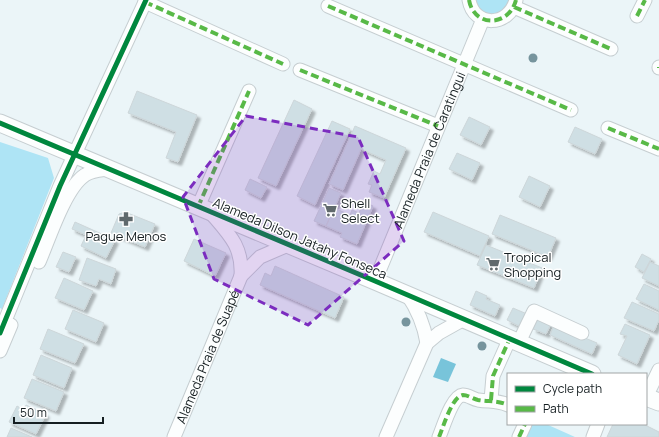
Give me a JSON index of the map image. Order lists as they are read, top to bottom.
{
  "streets": {
    "main road": ["Alameda Dilson Jatahy Fonseca"],
    "street": ["Alameda Praia de Caratingui", "Alameda Praia de Suapé"]
  },
  "crossings": [
    ["Alameda Praia de Caratingui", "Alameda Dilson Jatahy Fonseca"],
    ["Alameda Dilson Jatahy Fonseca", "Alameda Praia de Suapé"]
  ],
  "places": {
    "supermarket": ["Shell Select", "Tropical Shopping"],
    "pharmacy": ["Pague Menos"]
  },
  "legend": ["Cycle path", "Path"],
  "scale_bar": "50 m"
}
